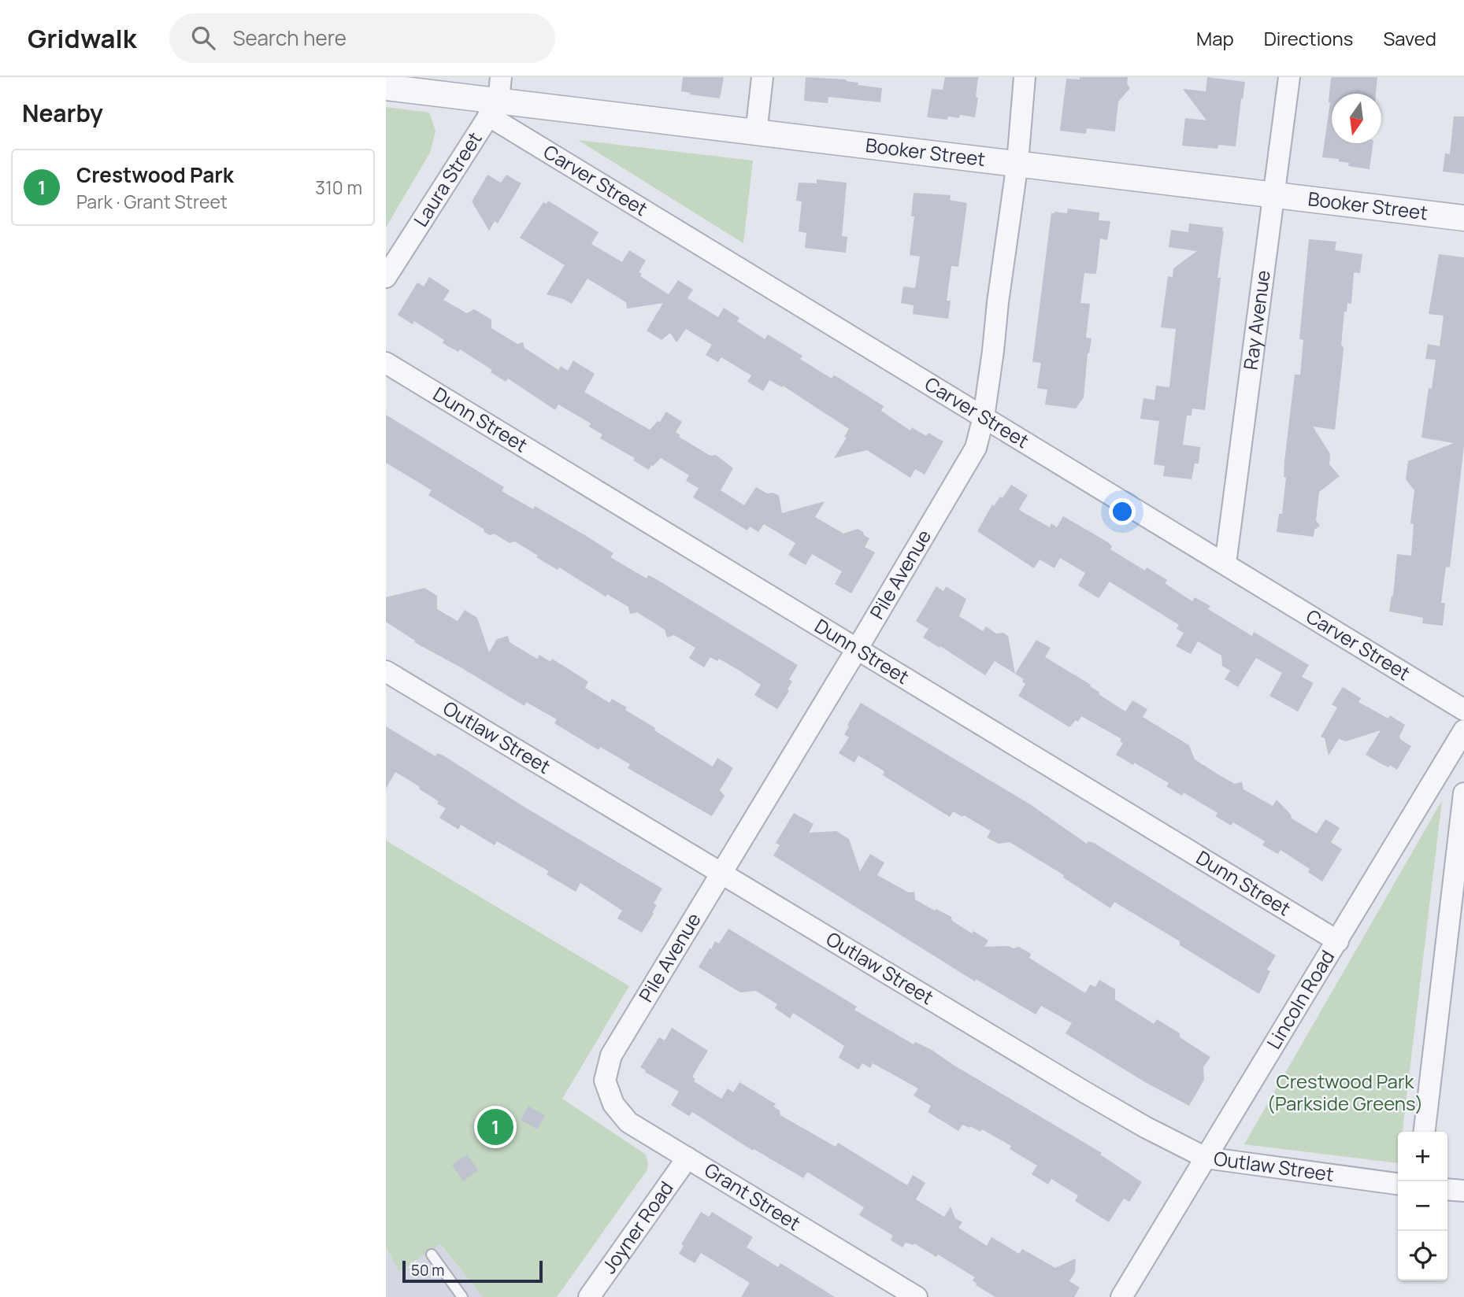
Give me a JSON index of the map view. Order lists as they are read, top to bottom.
{
  "streets": {
    "street": [
      "Booker Street",
      "Laura Street",
      "Carver Street",
      "Ray Avenue",
      "Dunn Street",
      "Pile Avenue",
      "Outlaw Street",
      "Lincoln Road",
      "Grant Street",
      "Joyner Road"
    ]
  },
  "crossings": [
    ["Booker Street", "Laura Street"],
    ["Booker Street", "Carver Street"],
    ["Booker Street", "Ray Avenue"],
    ["Booker Street", "Pile Avenue"],
    ["Laura Street", "Carver Street"],
    ["Carver Street", "Ray Avenue"],
    ["Carver Street", "Pile Avenue"],
    ["Dunn Street", "Pile Avenue"],
    ["Dunn Street", "Lincoln Road"],
    ["Pile Avenue", "Outlaw Street"],
    ["Pile Avenue", "Grant Street"],
    ["Outlaw Street", "Lincoln Road"],
    ["Grant Street", "Joyner Road"]
  ],
  "parks": ["Crestwood Park (Parkside Greens)"],
  "scale_bar": "50 m",
  "north": "bottom",
  "page": {
    "header": "Gridwalk",
    "search": "Search here",
    "nav": ["Map", "Directions", "Saved"],
    "heading": "Nearby",
    "list": [
      {
        "mark": "1",
        "name": "Crestwood Park",
        "note": "Park · Grant Street",
        "value": "310 m"
      }
    ],
    "pins": "1",
    "map_buttons": ["+", "−"],
    "scale": "50 m"
  }
}
